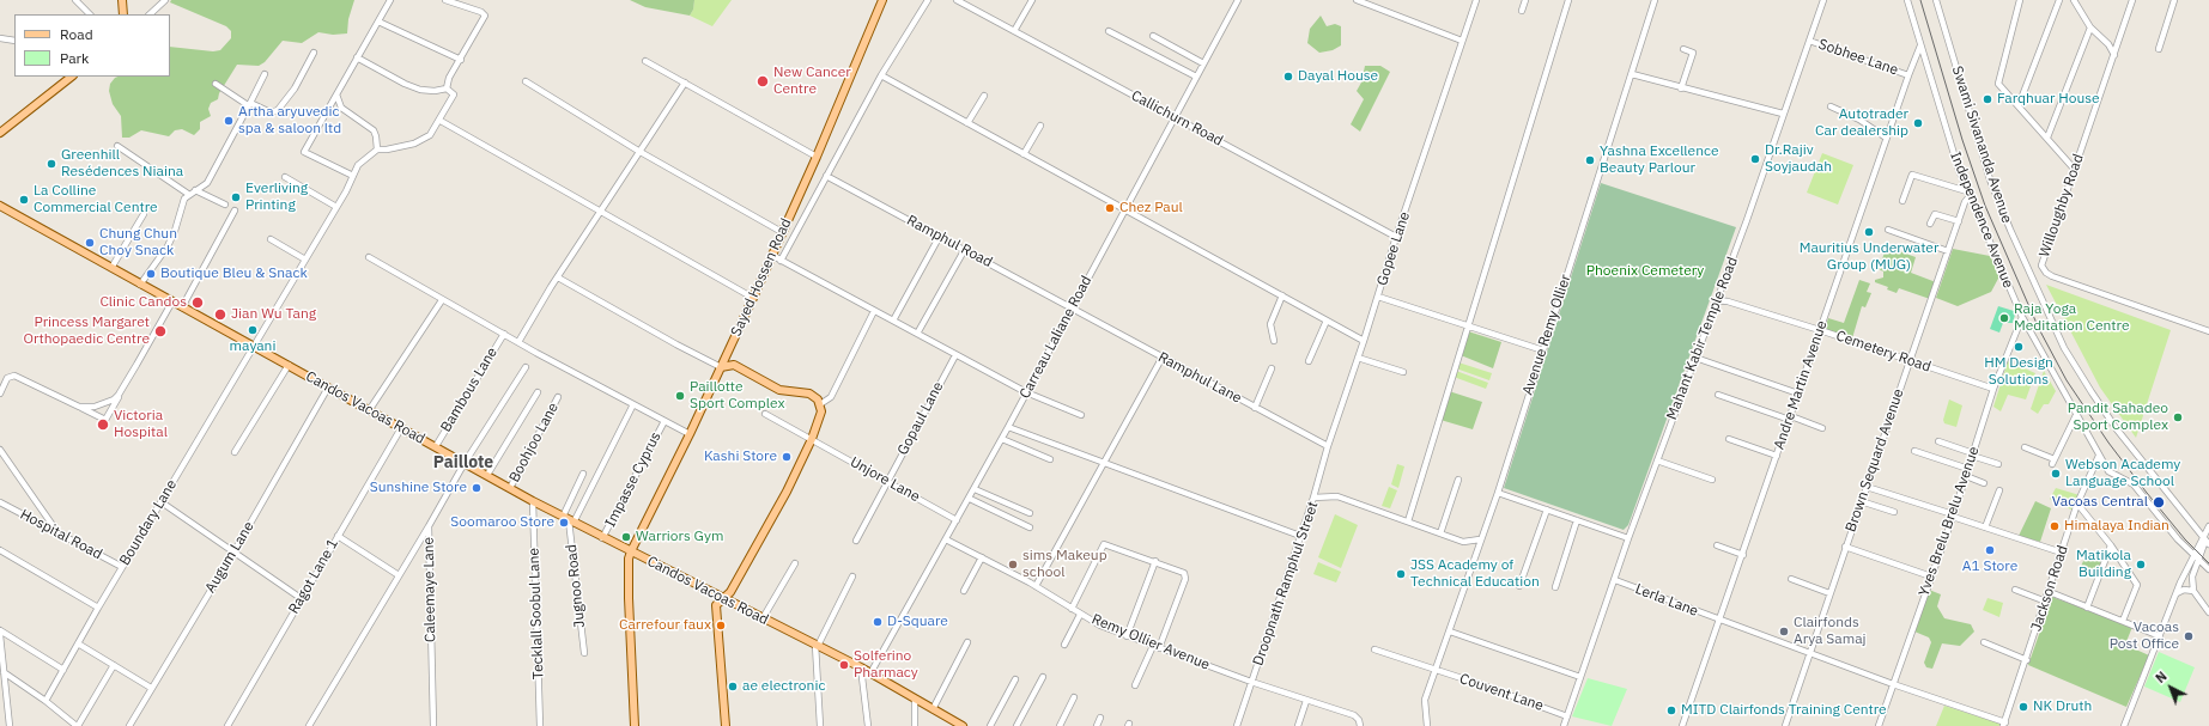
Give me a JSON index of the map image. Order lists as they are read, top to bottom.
{
  "streets": {
    "main road": ["Sayed Hossen Road", "Candos Vacoas Road"],
    "street": [
      "Sobhee Lane",
      "Callichurn Road",
      "Swami Sivananda Avenue",
      "Willoughby Road",
      "Independence Avenue",
      "Ramphul Road",
      "Gopee Lane",
      "Avenue Remy Ollier",
      "Carreau Laliane Road",
      "Mahant Kabir Temple Road",
      "Cemetery Road",
      "Ramphul Lane",
      "Andre Martin Avenue",
      "Bambous Lane",
      "Gopaul Lane",
      "Boohjoo Lane",
      "Brown Sequard Avenue",
      "Impasse Cyprus",
      "Unjore Lane",
      "Yves Brelu Brelu Avenue",
      "Boundary Lane",
      "Hospital Road",
      "Augum Lane",
      "Ragot Lane 1",
      "Droopnath Ramphul Street",
      "Jugnoo Road",
      "Jackson Road",
      "Caleemaye Lane",
      "Lerla Lane",
      "Tecklall Soobul Lane",
      "Remy Ollier Avenue",
      "Couvent Lane"
    ]
  },
  "crossings": [
    ["Sobhee Lane", "Mahant Kabir Temple Road"],
    ["Sobhee Lane", "Andre Martin Avenue"],
    ["Callichurn Road", "Gopee Lane"],
    ["Callichurn Road", "Carreau Laliane Road"],
    ["Independence Avenue", "Andre Martin Avenue"],
    ["Independence Avenue", "Brown Sequard Avenue"],
    ["Independence Avenue", "Yves Brelu Brelu Avenue"],
    ["Independence Avenue", "Jackson Road"],
    ["Ramphul Road", "Carreau Laliane Road"],
    ["Ramphul Road", "Ramphul Lane"],
    ["Gopee Lane", "Ramphul Lane"],
    ["Gopee Lane", "Droopnath Ramphul Street"],
    ["Sayed Hossen Road", "Candos Vacoas Road"],
    ["Avenue Remy Ollier", "Droopnath Ramphul Street"],
    ["Avenue Remy Ollier", "Couvent Lane"],
    ["Carreau Laliane Road", "Ramphul Lane"],
    ["Carreau Laliane Road", "Candos Vacoas Road"],
    ["Carreau Laliane Road", "Unjore Lane"],
    ["Carreau Laliane Road", "Remy Ollier Avenue"],
    ["Mahant Kabir Temple Road", "Cemetery Road"],
    ["Mahant Kabir Temple Road", "Lerla Lane"],
    ["Mahant Kabir Temple Road", "Couvent Lane"],
    ["Cemetery Road", "Andre Martin Avenue"],
    ["Cemetery Road", "Brown Sequard Avenue"],
    ["Cemetery Road", "Yves Brelu Brelu Avenue"],
    ["Andre Martin Avenue", "Lerla Lane"],
    ["Bambous Lane", "Candos Vacoas Road"],
    ["Candos Vacoas Road", "Boohjoo Lane"],
    ["Candos Vacoas Road", "Impasse Cyprus"],
    ["Candos Vacoas Road", "Boundary Lane"],
    ["Candos Vacoas Road", "Augum Lane"],
    ["Candos Vacoas Road", "Ragot Lane 1"],
    ["Candos Vacoas Road", "Jugnoo Road"],
    ["Candos Vacoas Road", "Caleemaye Lane"],
    ["Candos Vacoas Road", "Tecklall Soobul Lane"],
    ["Gopaul Lane", "Unjore Lane"],
    ["Brown Sequard Avenue", "Lerla Lane"],
    ["Yves Brelu Brelu Avenue", "Lerla Lane"],
    ["Boundary Lane", "Hospital Road"],
    ["Droopnath Ramphul Street", "Remy Ollier Avenue"],
    ["Jackson Road", "Lerla Lane"]
  ],
  "districts": ["Paillote"],
  "parks": ["Phoenix Cemetery"],
  "places": [
    "Dayal House",
    "New Cancer Centre",
    "Farqhuar House",
    "Artha aryuvedic spa & saloon ltd",
    "Autotrader Car dealership",
    "Dr.Rajiv Soyjaudah",
    "Yashna Excellence Beauty Parlour",
    "Greenhill Resédences Niaina",
    "Everliving Printing",
    "La Colline Commercial Centre",
    "Chez Paul",
    "Mauritius Underwater Group (MUG)",
    "Chung Chun Choy Snack",
    "Boutique Bleu & Snack",
    "Clinic Candos",
    "Jian Wu Tang",
    "Raja Yoga Meditation Centre",
    "mayani",
    "Princess Margaret Orthopaedic Centre",
    "HM Design Solutions",
    "Paillotte Sport Complex",
    "Pandit Sahadeo Sport Complex",
    "Victoria Hospital",
    "Kashi Store",
    "Webson Academy Language School",
    "Sunshine Store",
    "Vacoas Central",
    "Soomaroo Store",
    "Himalaya Indian",
    "Warriors Gym",
    "A1 Store",
    "sims Makeup school",
    "Matikola Building",
    "JSS Academy of Technical Education",
    "D-Square",
    "Carrefour faux",
    "Clairfonds Arya Samaj",
    "Vacoas Post Office",
    "Solferino Pharmacy",
    "ae electronic",
    "NK Druth",
    "MITD Clairfonds Training Centre"
  ],
  "legend": ["Road", "Park"],
  "north": "top left"
}
